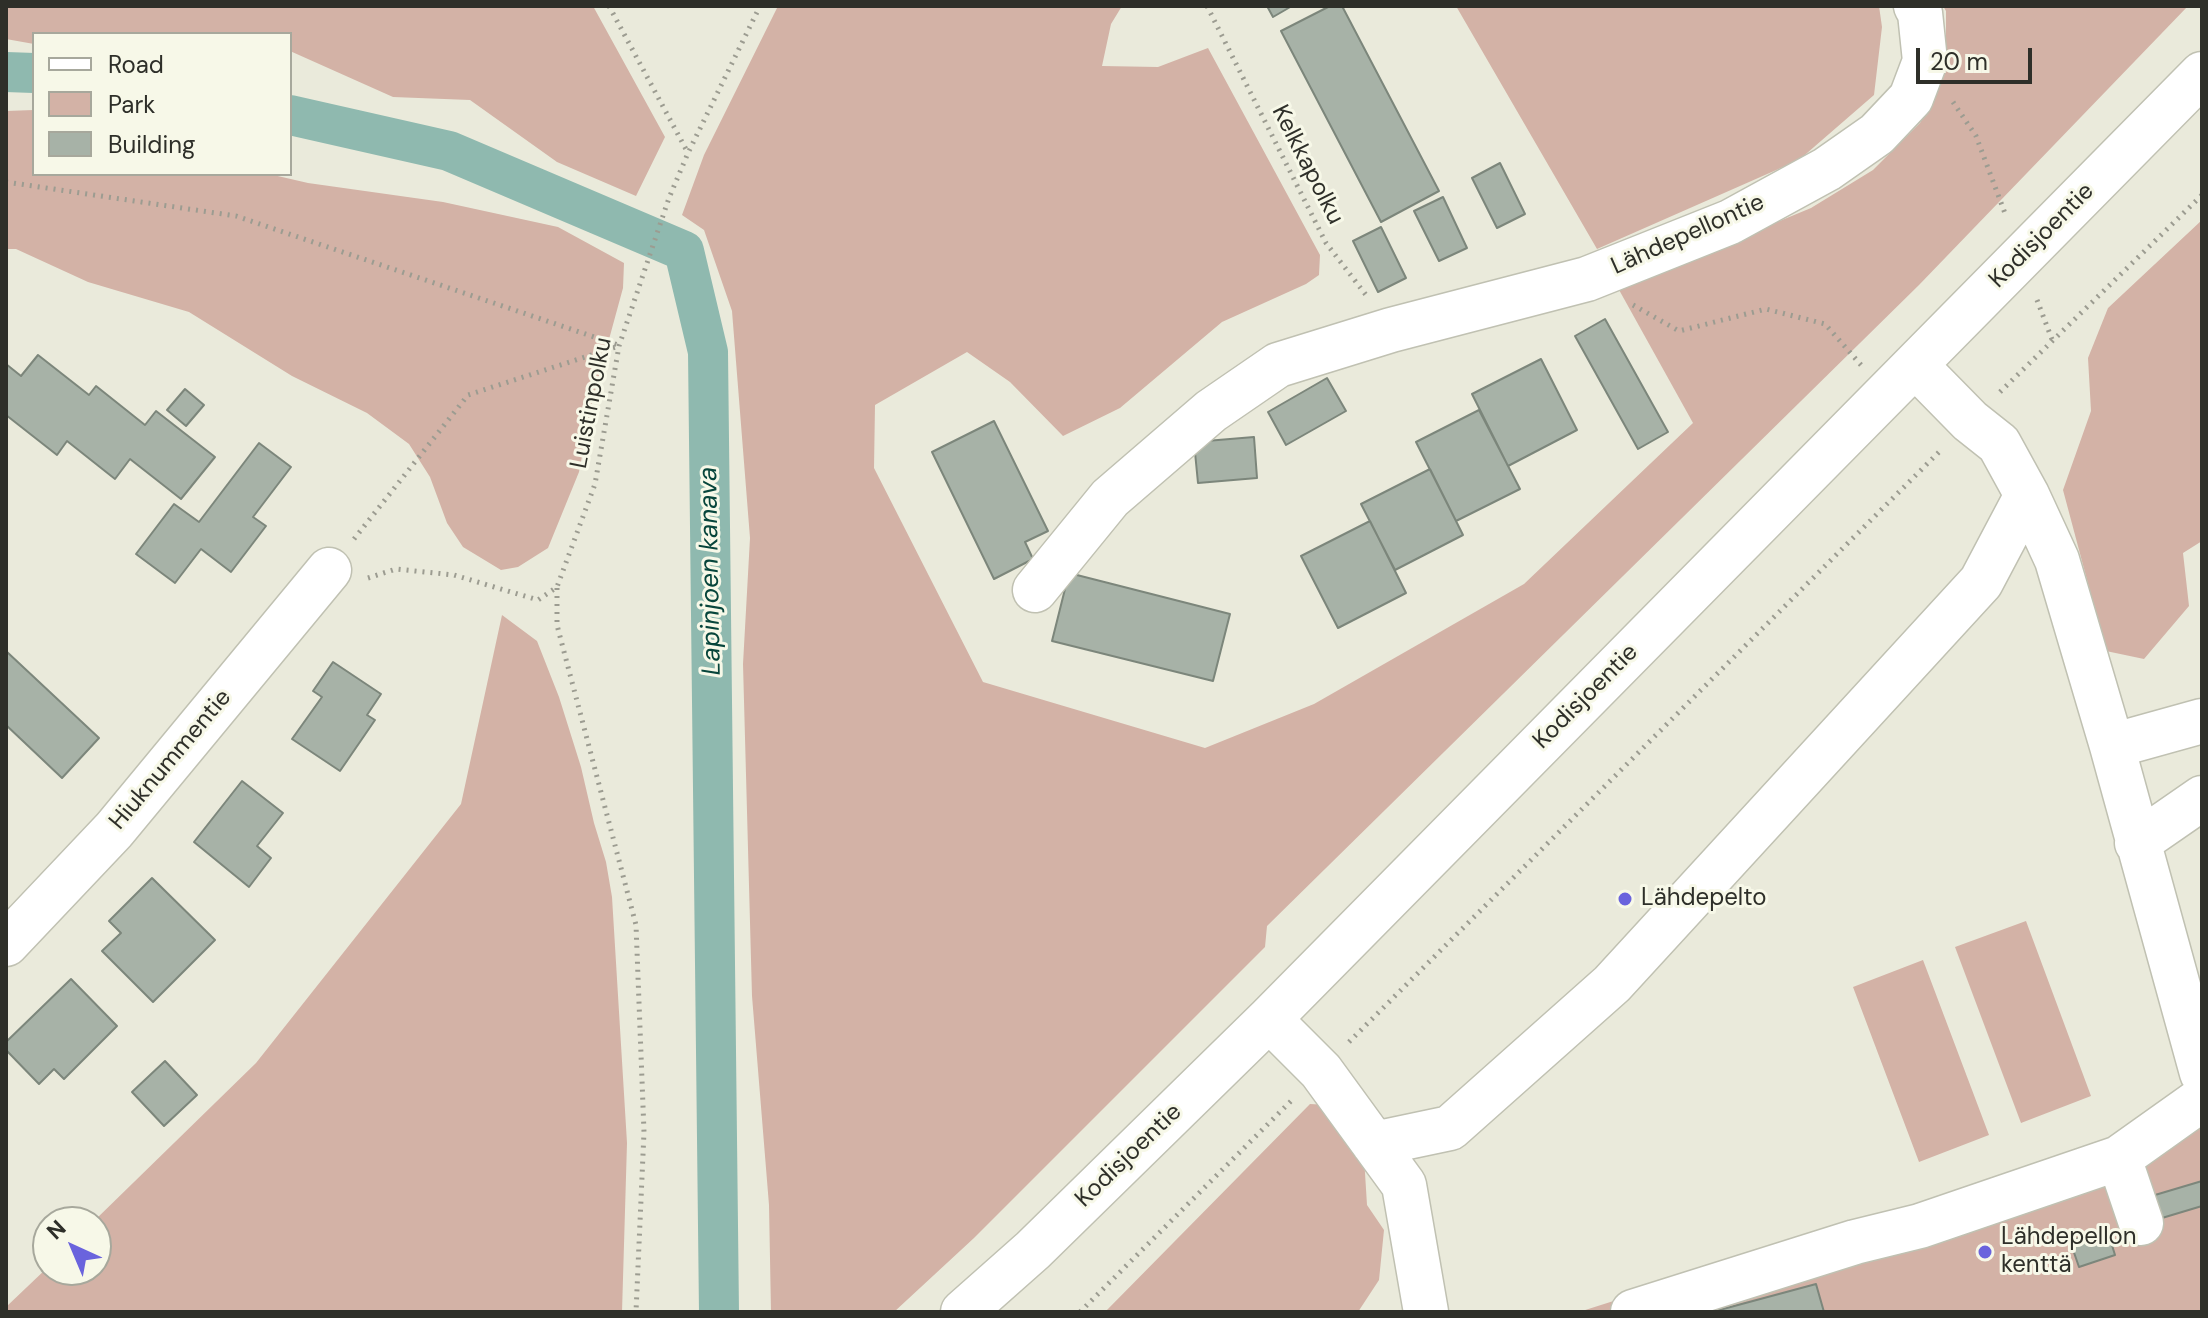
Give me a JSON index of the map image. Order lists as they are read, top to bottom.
{
  "streets": {
    "street": ["Lähdepellontie", "Kodisjoentie", "Hiuknummentie"],
    "path": ["Kelkkapolku", "Luistinpolku"]
  },
  "crossings": [
    ["Kelkkapolku", "Lähdepellontie"]
  ],
  "water": ["Lapinjoen kanava"],
  "places": ["Lähdepelto", "Lähdepellon kenttä"],
  "legend": ["Road", "Park", "Building"],
  "scale_bar": "20 m",
  "north": "top left"
}
